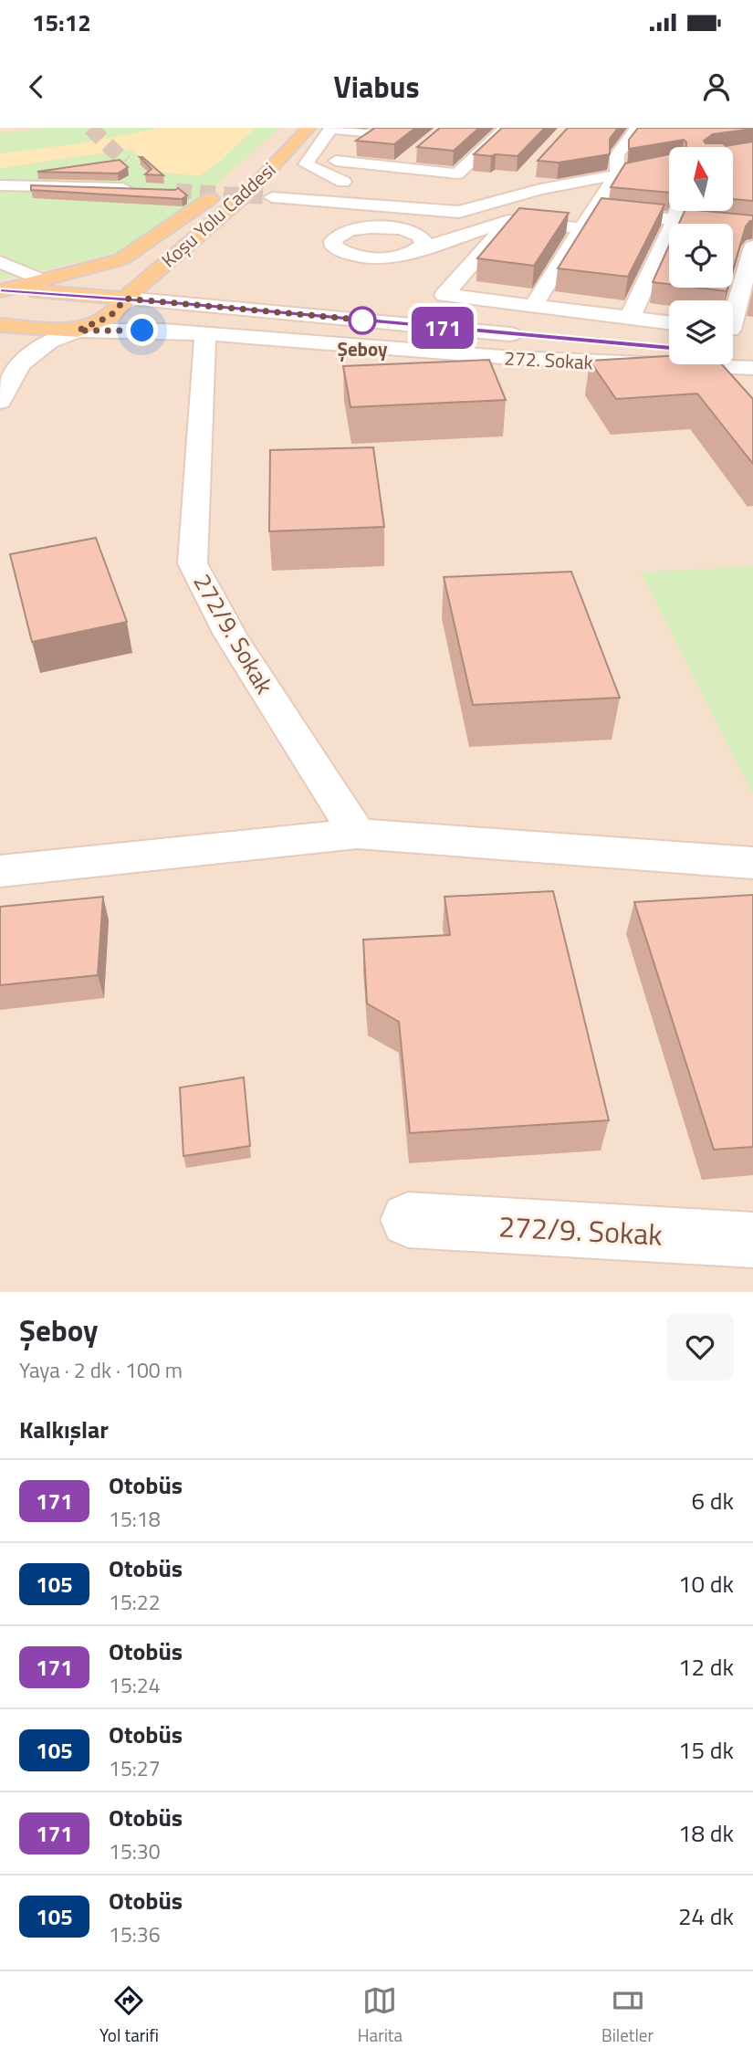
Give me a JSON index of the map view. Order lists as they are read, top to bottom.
{
  "streets": {
    "main road": ["Koşu Yolu Caddesi", "272. Sokak"],
    "street": ["272/9. Sokak"]
  },
  "crossings": [
    ["Koşu Yolu Caddesi", "272. Sokak"],
    ["272. Sokak", "272/9. Sokak"]
  ],
  "places": ["Şeboy"],
  "lines": ["bus line 171"],
  "north": "top",
  "page": {
    "status": "15:12",
    "header": "Viabus",
    "on_map": "171",
    "heading": [
      ["Şeboy", "Yaya · 2 dk · 100 m"],
      "Kalkışlar"
    ],
    "list": [
      {
        "mark": "171",
        "name": "Otobüs",
        "note": "15:18",
        "value": "6 dk"
      },
      {
        "mark": "105",
        "name": "Otobüs",
        "note": "15:22",
        "value": "10 dk"
      },
      {
        "mark": "171",
        "name": "Otobüs",
        "note": "15:24",
        "value": "12 dk"
      },
      {
        "mark": "105",
        "name": "Otobüs",
        "note": "15:27",
        "value": "15 dk"
      },
      {
        "mark": "171",
        "name": "Otobüs",
        "note": "15:30",
        "value": "18 dk"
      },
      {
        "mark": "105",
        "name": "Otobüs",
        "note": "15:36",
        "value": "24 dk"
      }
    ],
    "tabs": ["Yol tarifi", "Harita", "Biletler"]
  }
}
